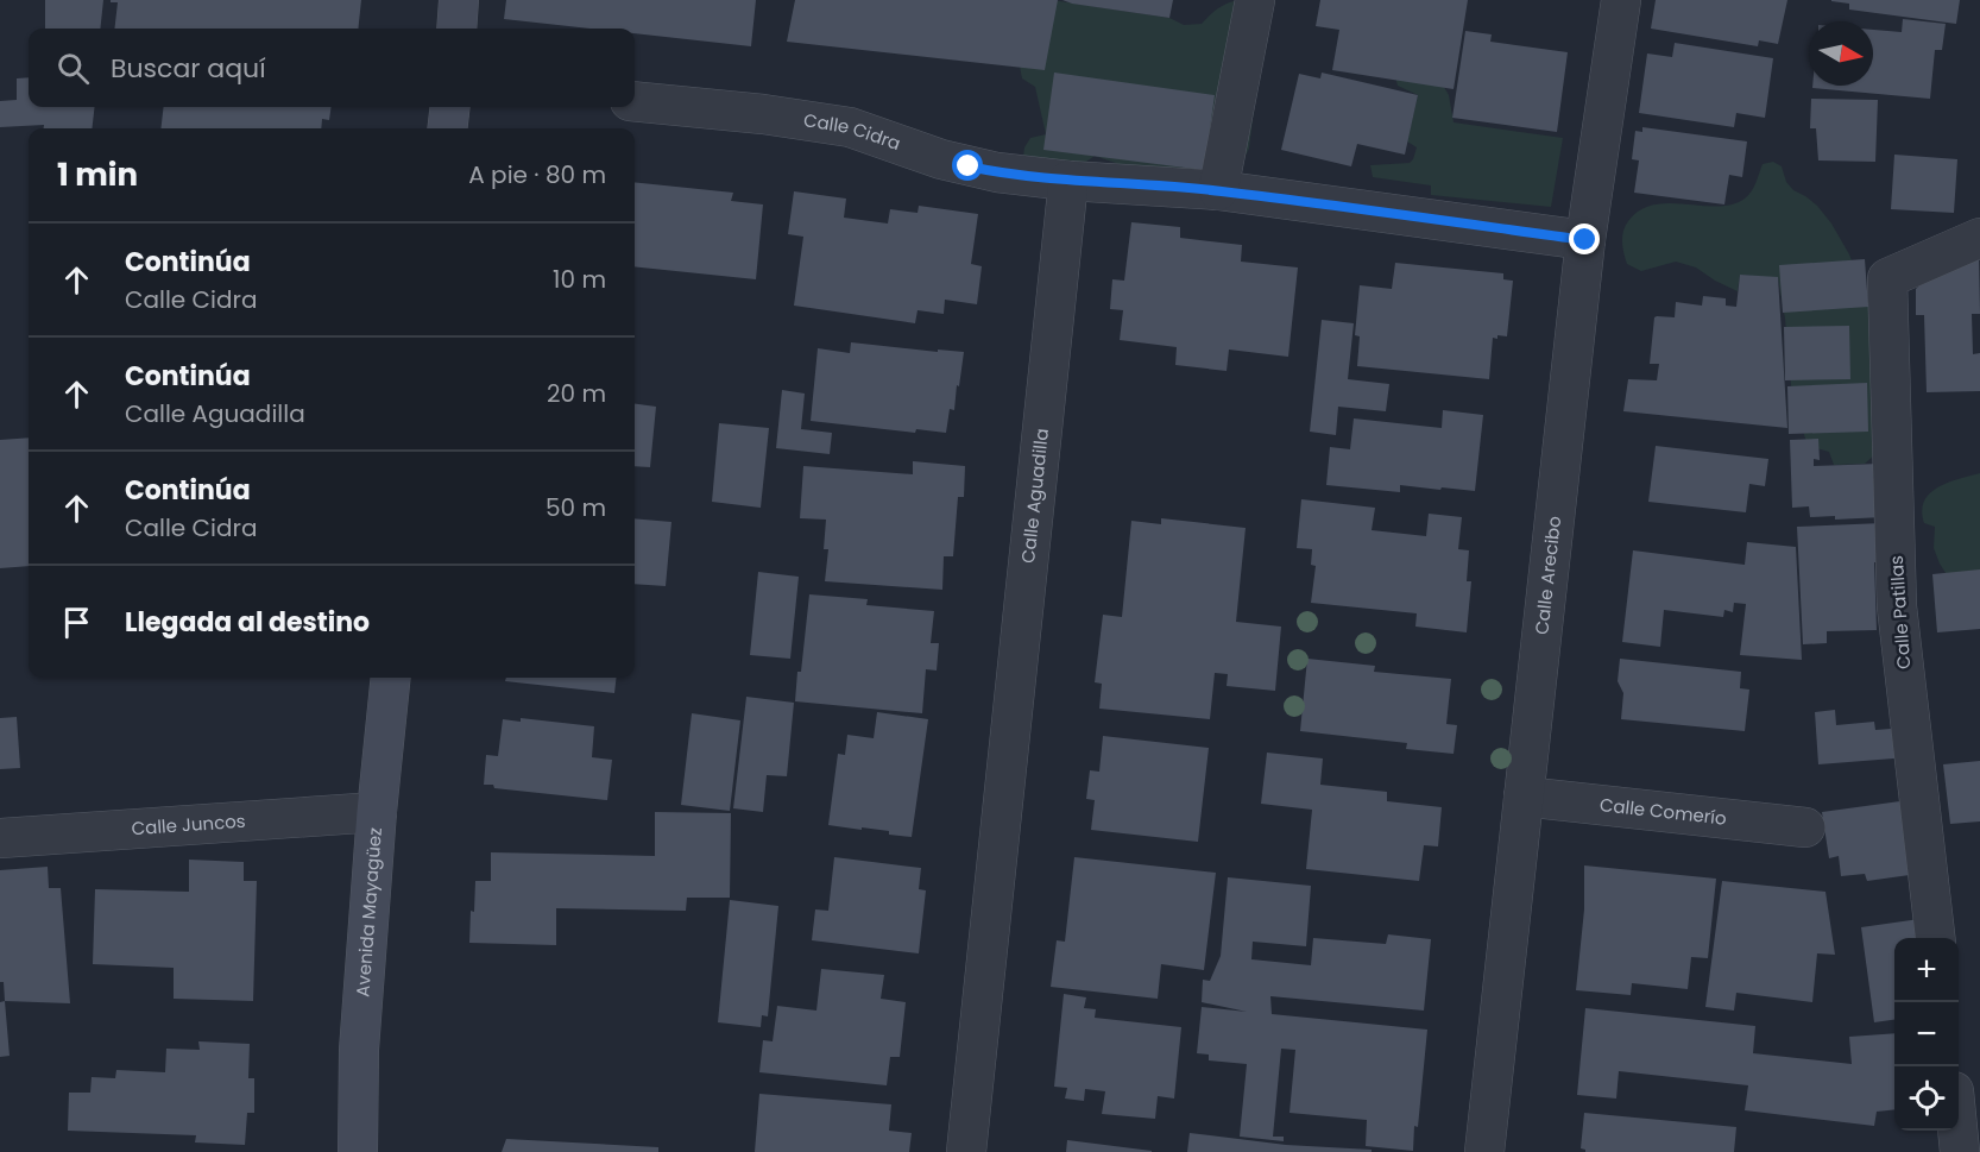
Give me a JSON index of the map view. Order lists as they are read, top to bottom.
{
  "streets": {
    "street": [
      "Calle Cidra",
      "Calle Aguadilla",
      "Calle Arecibo",
      "Calle Patillas",
      "Calle Comerío",
      "Calle Juncos",
      "Avenida Mayagüez"
    ]
  },
  "crossings": [
    ["Calle Cidra", "Calle Aguadilla"],
    ["Calle Arecibo", "Calle Comerío"],
    ["Calle Juncos", "Avenida Mayagüez"]
  ],
  "north": "right",
  "page": {
    "search": "Buscar aquí",
    "heading": ["1 min", "A pie · 80 m"],
    "list": [
      ["Continúa", "Calle Cidra", "10 m"],
      ["Continúa", "Calle Aguadilla", "20 m"],
      ["Continúa", "Calle Cidra", "50 m"],
      "Llegada al destino"
    ],
    "map_buttons": ["+", "−"]
  }
}
